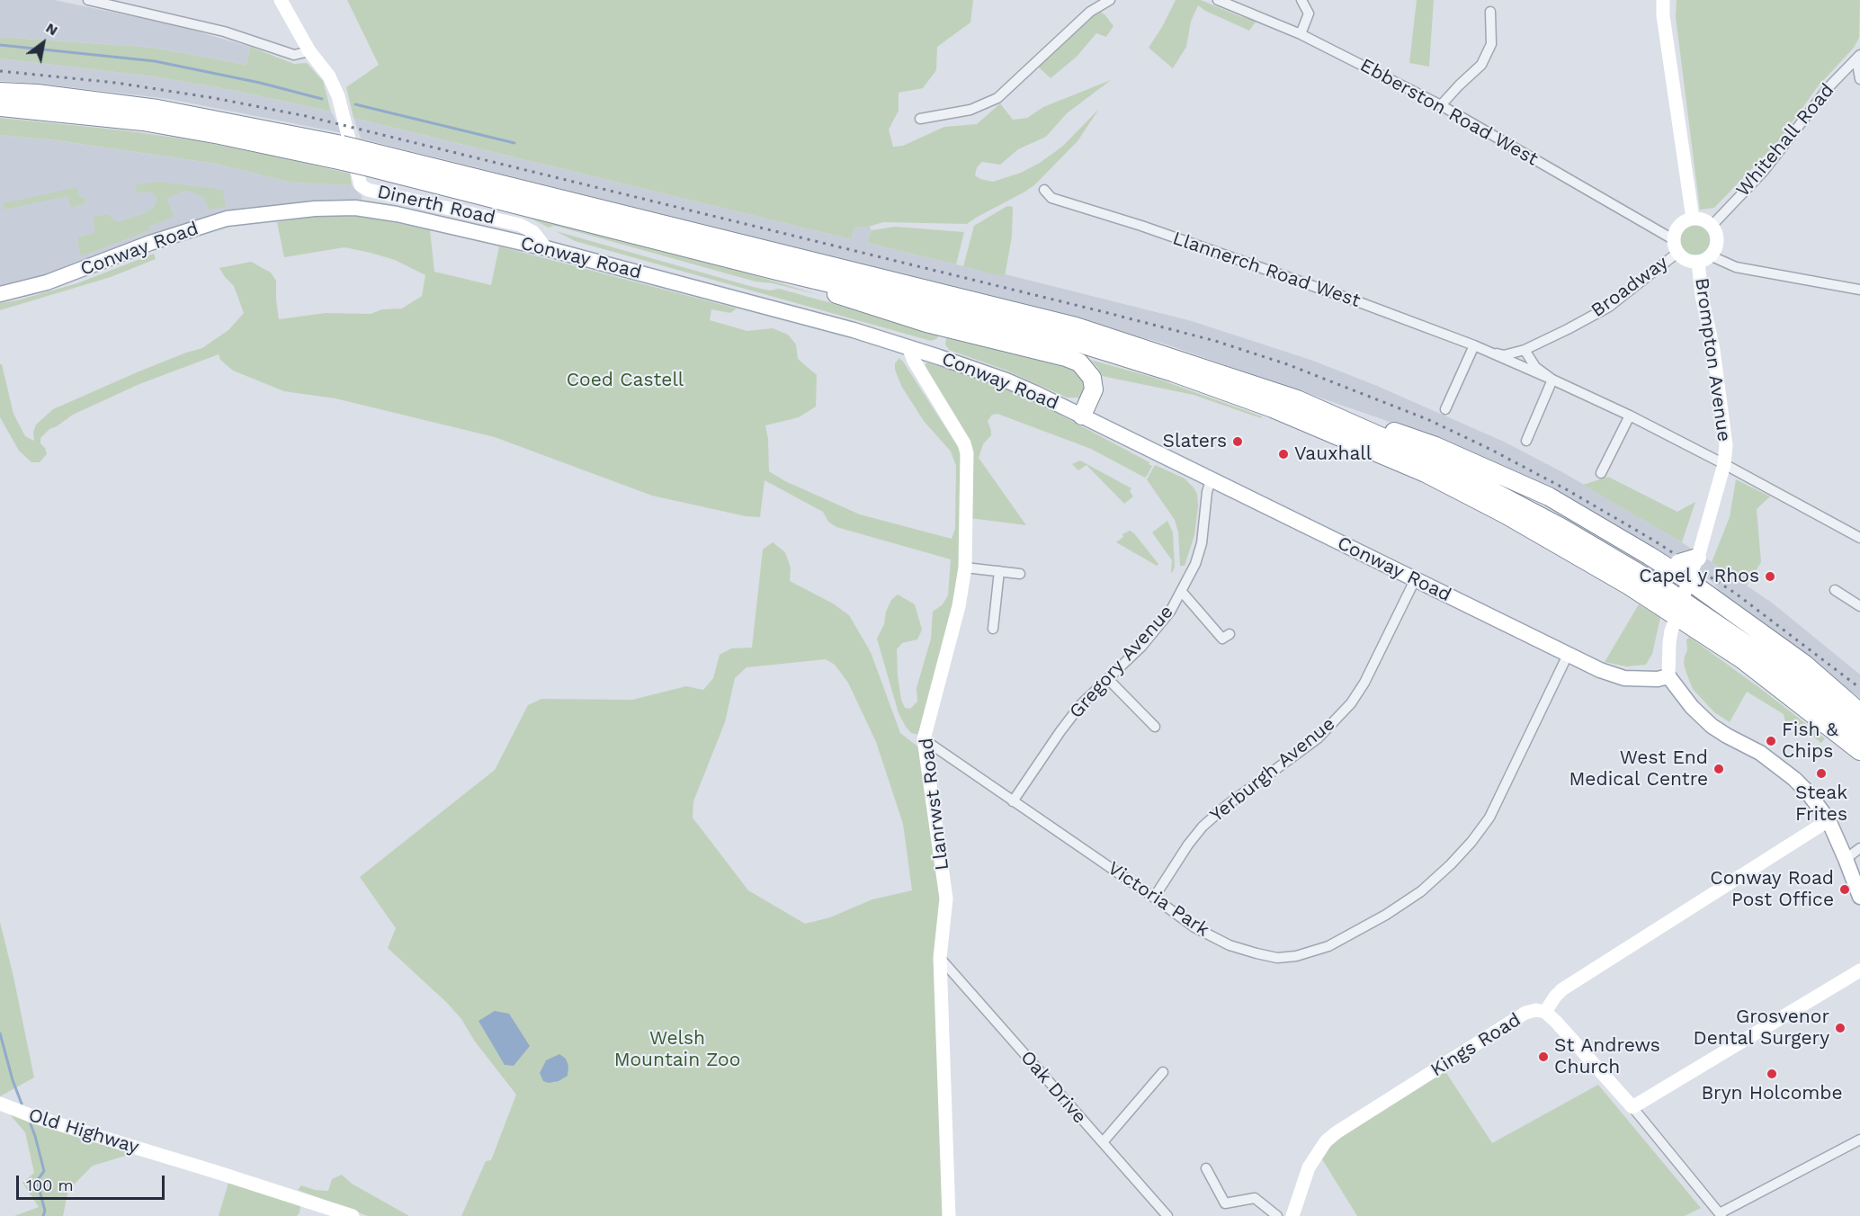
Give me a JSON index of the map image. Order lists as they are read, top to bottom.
{
  "streets": {
    "main road": [
      "Dinerth Road",
      "Conway Road",
      "Brompton Avenue",
      "Llanrwst Road",
      "Kings Road",
      "Old Highway"
    ],
    "street": [
      "Ebberston Road West",
      "Whitehall Road",
      "Llannerch Road West",
      "Broadway",
      "Gregory Avenue",
      "Yerburgh Avenue",
      "Victoria Park",
      "Oak Drive"
    ]
  },
  "crossings": [
    ["Ebberston Road West", "Whitehall Road"],
    ["Ebberston Road West", "Broadway"],
    ["Ebberston Road West", "Brompton Avenue"],
    ["Whitehall Road", "Broadway"],
    ["Whitehall Road", "Brompton Avenue"],
    ["Dinerth Road", "Conway Road"],
    ["Conway Road", "Brompton Avenue"],
    ["Conway Road", "Gregory Avenue"],
    ["Conway Road", "Yerburgh Avenue"],
    ["Conway Road", "Llanrwst Road"],
    ["Conway Road", "Victoria Park"],
    ["Llannerch Road West", "Broadway"],
    ["Llannerch Road West", "Brompton Avenue"],
    ["Broadway", "Brompton Avenue"],
    ["Gregory Avenue", "Victoria Park"],
    ["Yerburgh Avenue", "Victoria Park"],
    ["Llanrwst Road", "Victoria Park"],
    ["Llanrwst Road", "Oak Drive"]
  ],
  "parks": ["Coed Castell", "Welsh Mountain Zoo"],
  "places": [
    "Slaters",
    "Vauxhall",
    "Capel y Rhos",
    "Fish & Chips",
    "West End Medical Centre",
    "Steak Frites",
    "Conway Road Post Office",
    "Grosvenor Dental Surgery",
    "St Andrews Church",
    "Bryn Holcombe"
  ],
  "scale_bar": "100 m",
  "north": "top right"
}
